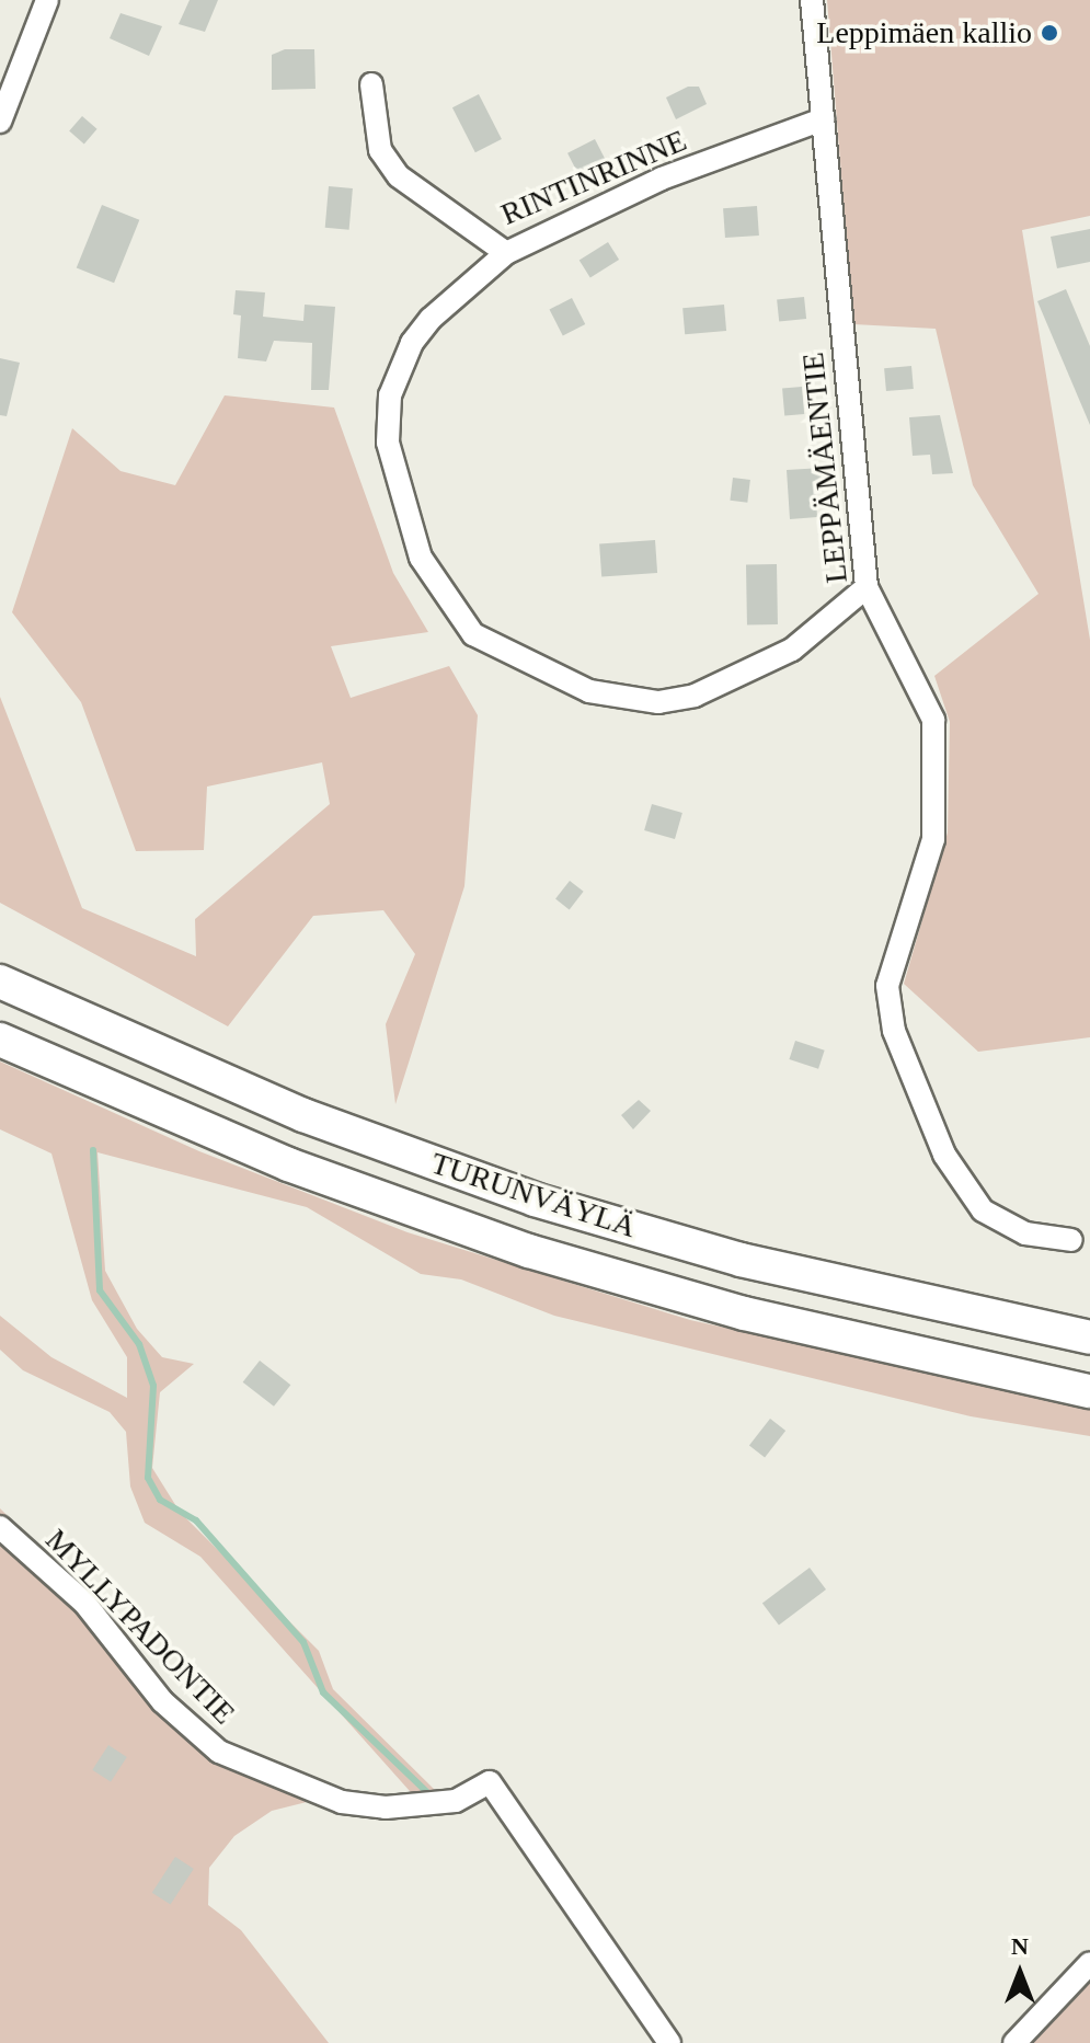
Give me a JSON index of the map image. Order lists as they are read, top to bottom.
{
  "streets": {
    "highway": ["TURUNVÄYLÄ"],
    "street": ["RINTINRINNE", "LEPPÄMÄENTIE", "MYLLYPADONTIE"]
  },
  "crossings": [
    ["RINTINRINNE", "LEPPÄMÄENTIE"]
  ],
  "places": ["Leppimäen kallio"],
  "north": "top"
}
